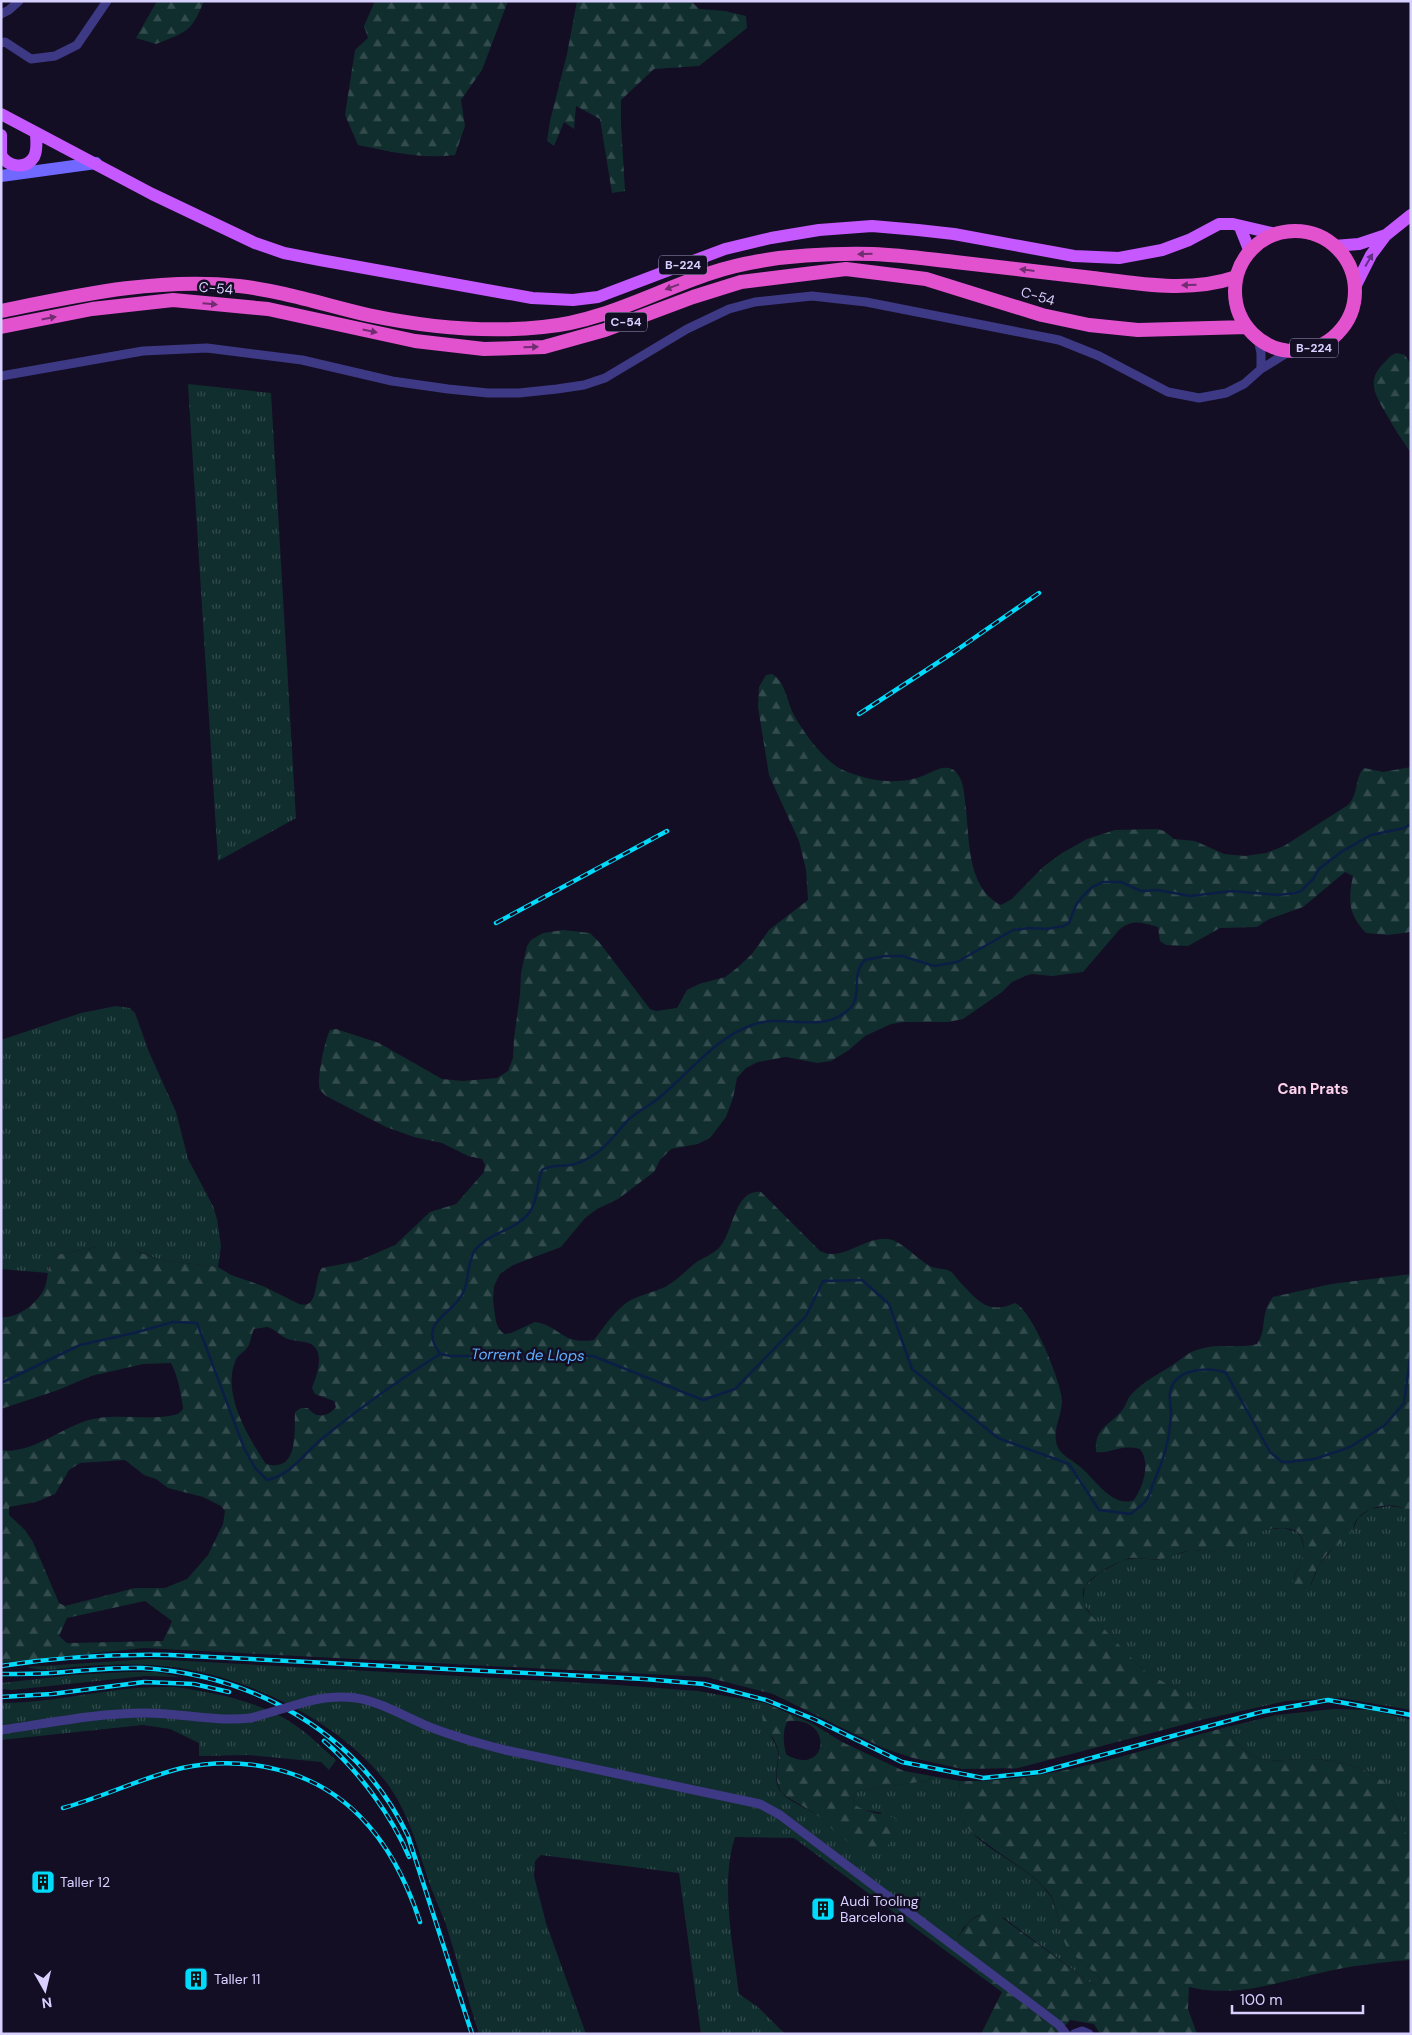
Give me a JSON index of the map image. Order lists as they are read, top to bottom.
{
  "streets": {
    "highway": ["B-224", "C-54"]
  },
  "crossings": [
    ["B-224", "C-54"]
  ],
  "districts": ["Can Prats"],
  "water": ["Torrent de Llops"],
  "places": {
    "building": ["Taller 12", "Audi Tooling Barcelona", "Taller 11"]
  },
  "scale_bar": "100 m",
  "north": "bottom"
}
